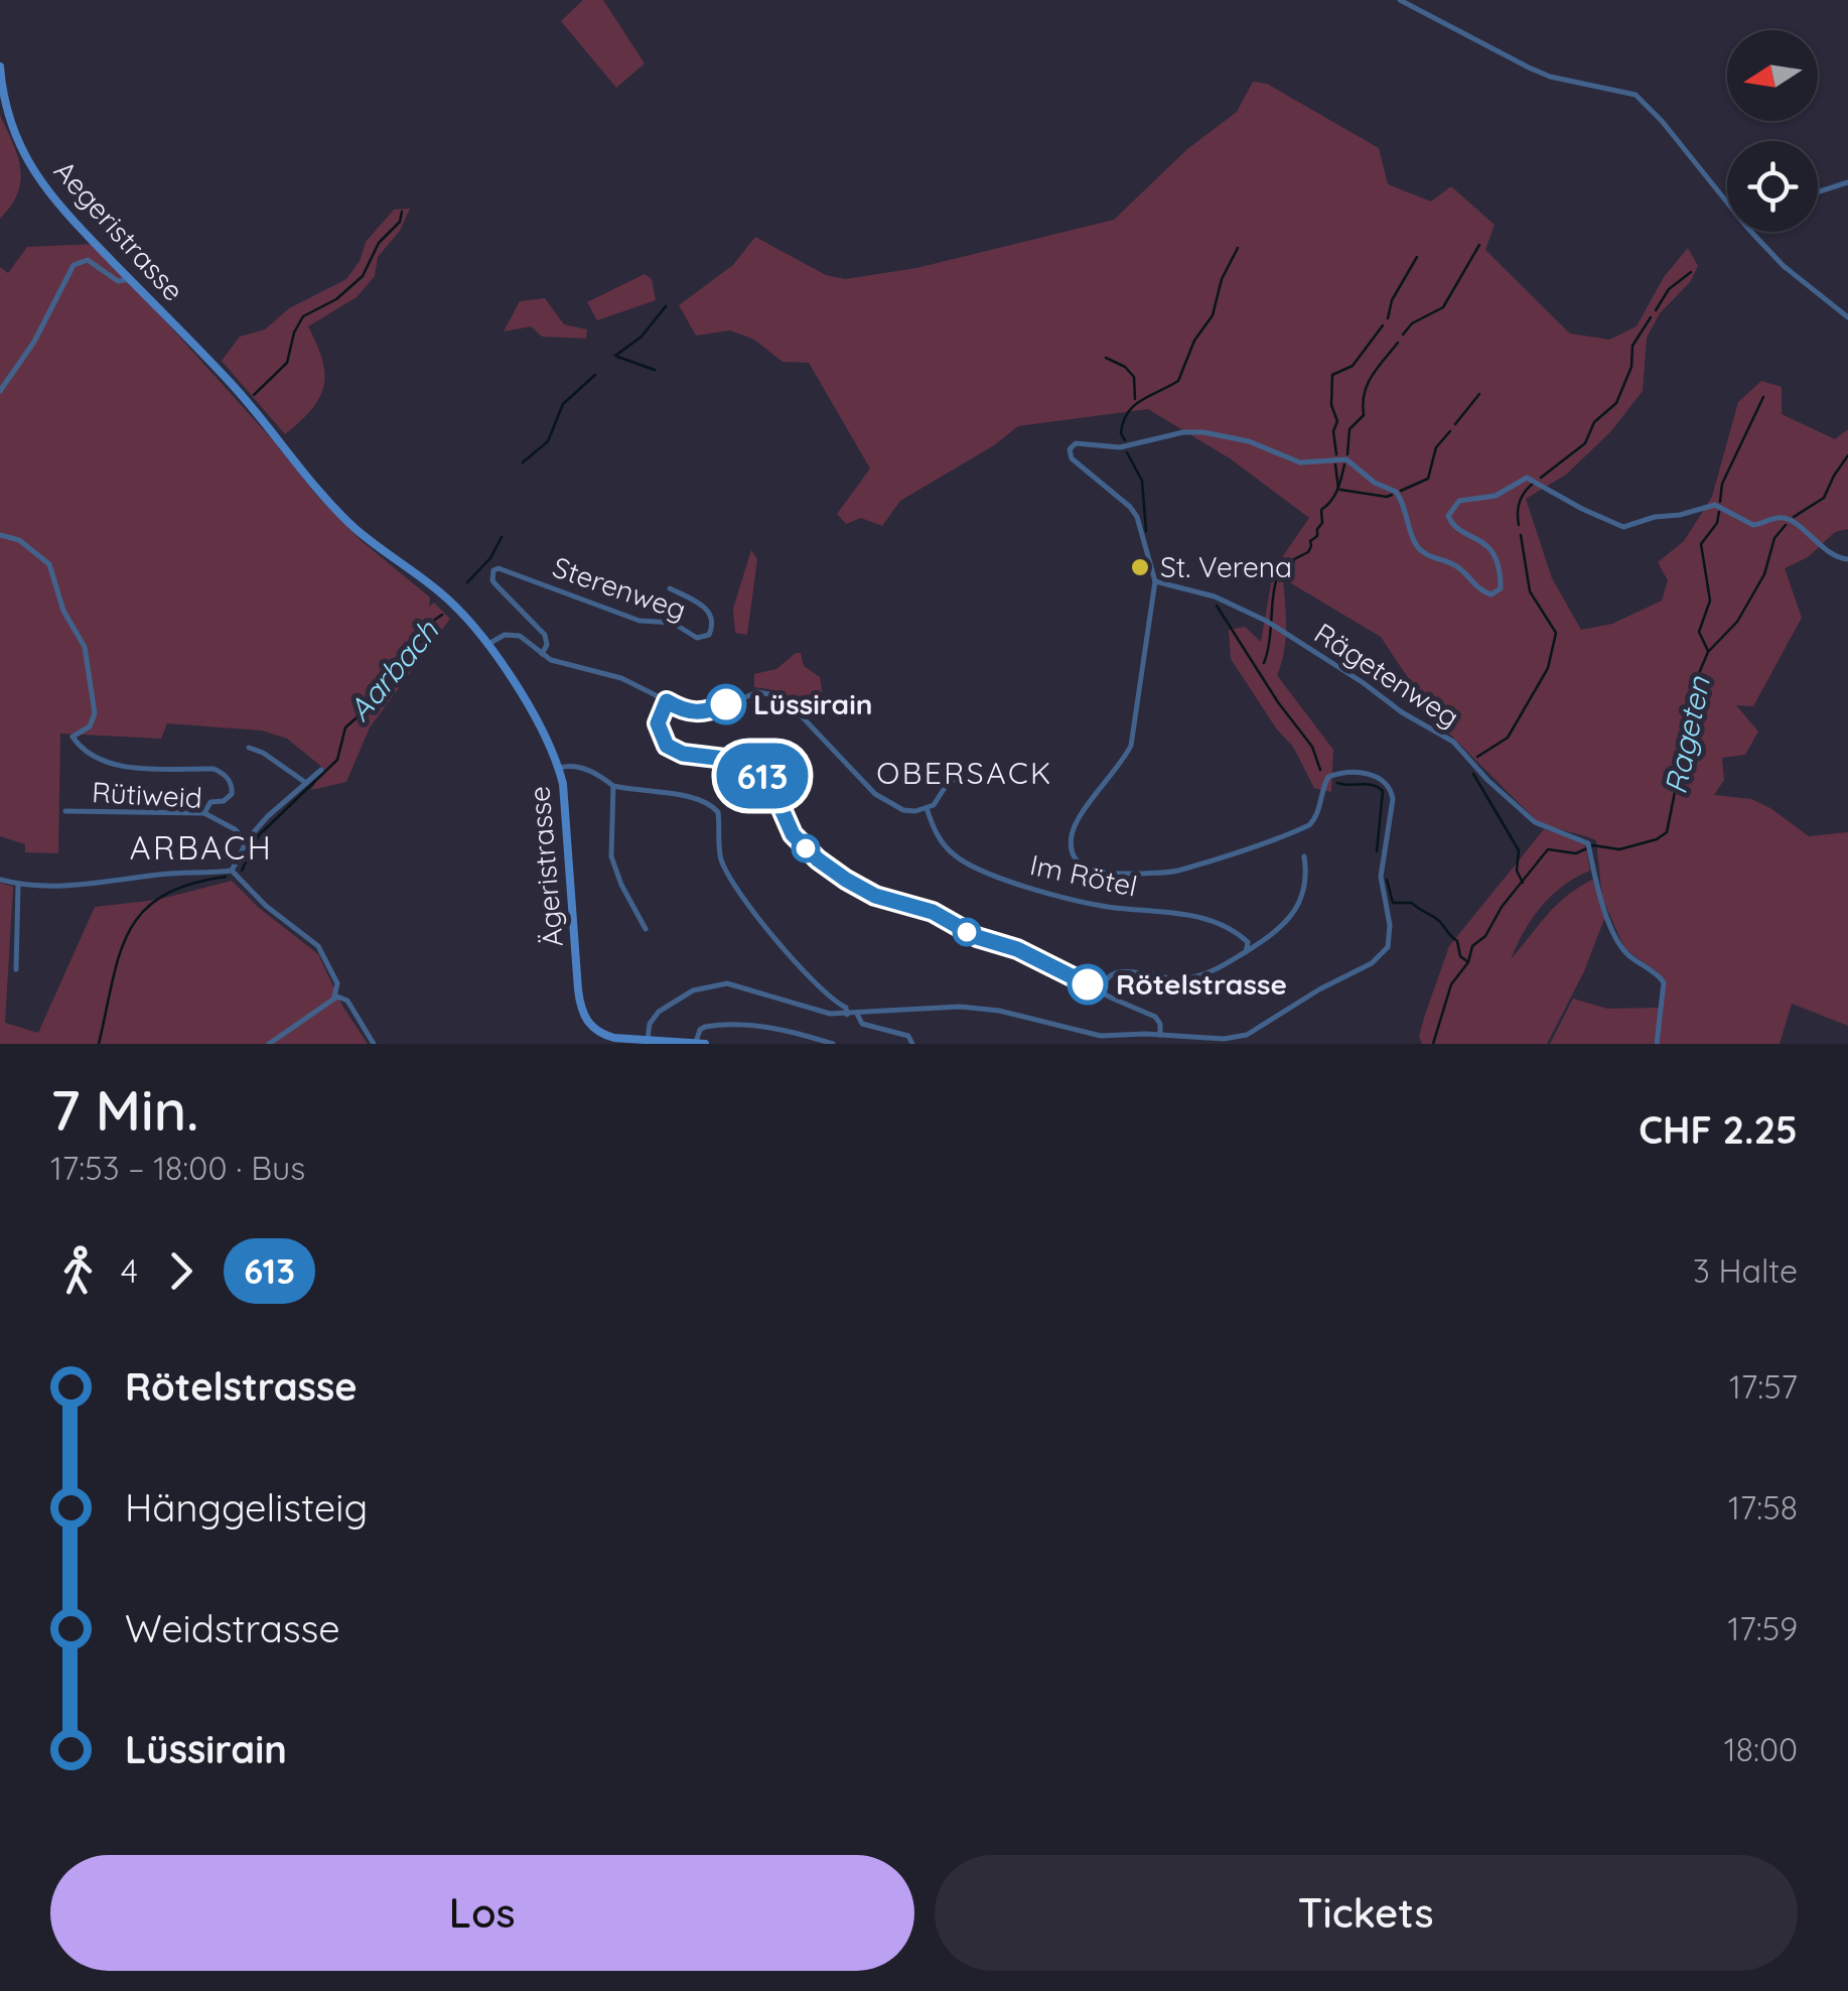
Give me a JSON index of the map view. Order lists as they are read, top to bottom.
{
  "streets": {
    "main road": ["Aegeristrasse", "Ägeristrasse"],
    "street": [
      "Sterenweg",
      "Rägetenweg",
      "Rütiweid",
      "Im Rötel"
    ]
  },
  "crossings": [
    ["Aegeristrasse", "Ägeristrasse"]
  ],
  "districts": ["OBERSACK", "ARBACH"],
  "water": ["Aarbach", "Rageten"],
  "places": ["St. Verena", "Lüssirain", "Rötelstrasse"],
  "lines": ["bus line 613"],
  "north": "left",
  "page": {
    "on_map": "613",
    "heading": ["7 Min.", "17:53 – 18:00 · Bus", "CHF 2.25"],
    "legs": ["4", "613", "3 Halte"],
    "list": [
      {
        "name": "Rötelstrasse",
        "value": "17:57"
      },
      {
        "name": "Hänggelisteig",
        "value": "17:58"
      },
      {
        "name": "Weidstrasse",
        "value": "17:59"
      },
      {
        "name": "Lüssirain",
        "value": "18:00"
      }
    ],
    "buttons": ["Los", "Tickets"]
  }
}
